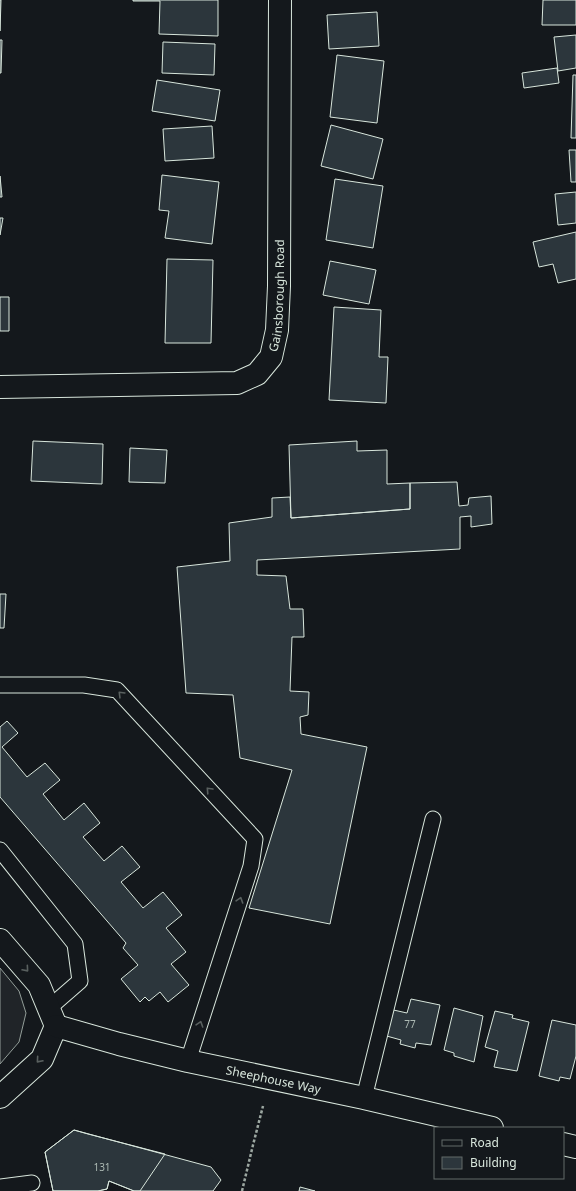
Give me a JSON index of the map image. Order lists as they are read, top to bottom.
{
  "streets": {
    "street": ["Gainsborough Road", "Sheephouse Way"]
  },
  "house_numbers": ["77", "131"],
  "legend": ["Road", "Building"]
}
